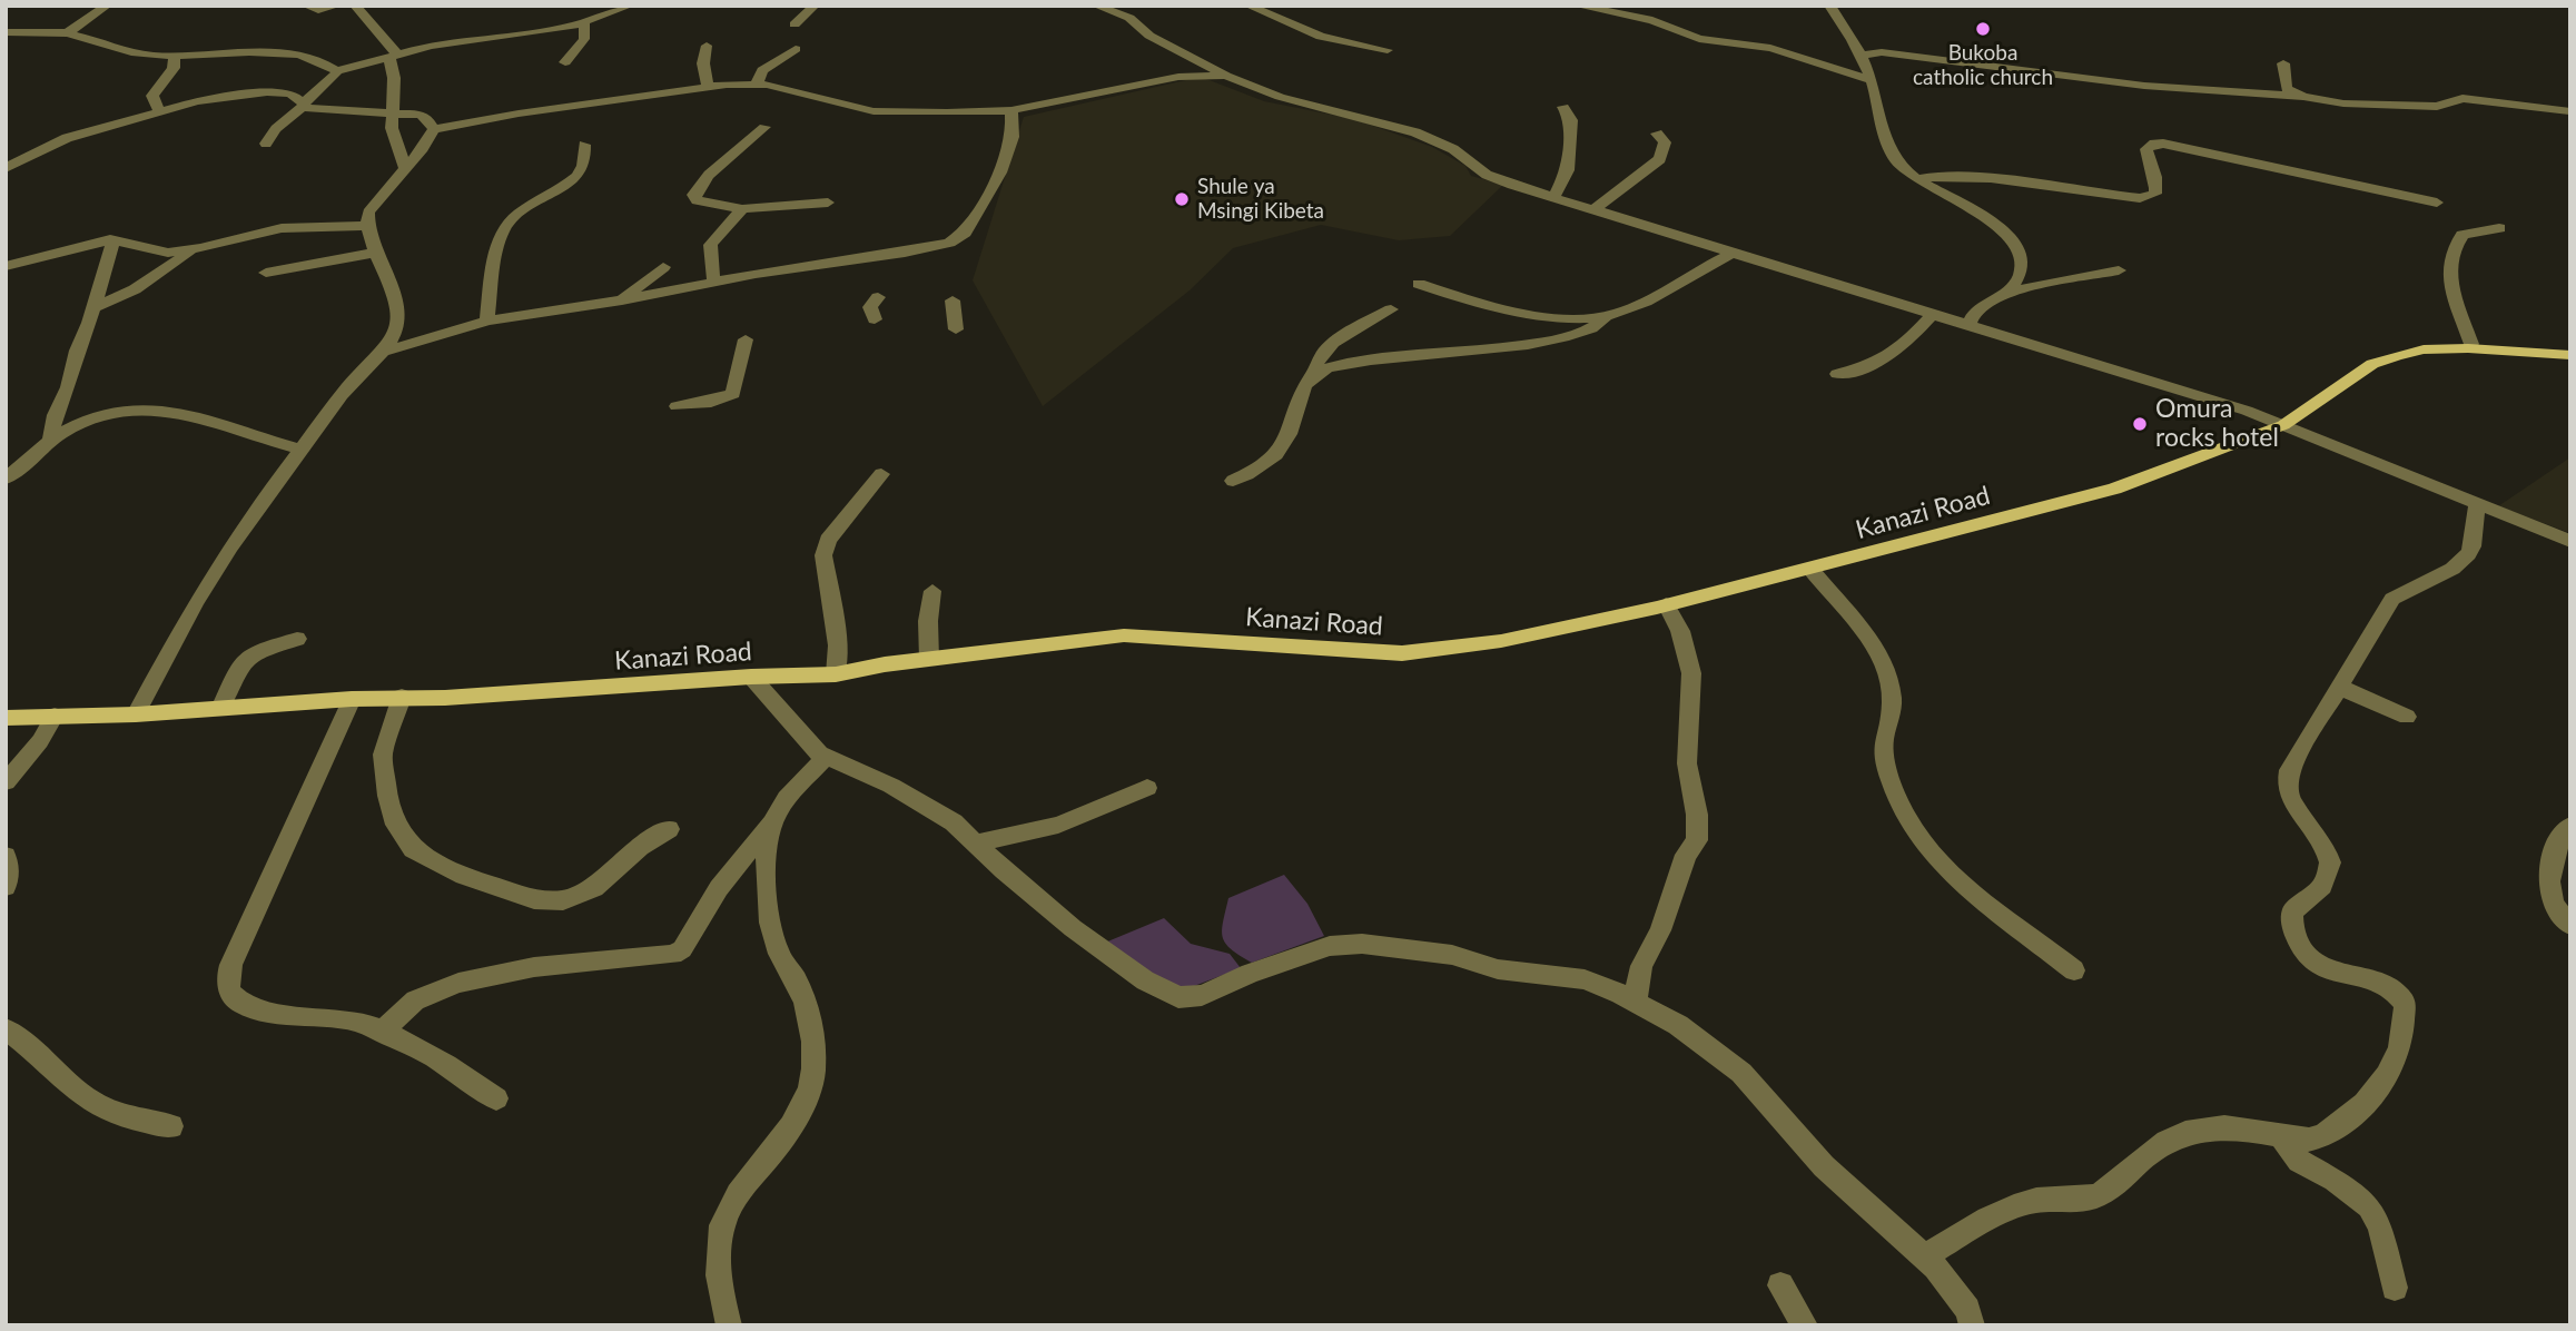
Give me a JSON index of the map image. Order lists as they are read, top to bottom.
{
  "streets": {
    "main road": ["Kanazi Road"]
  },
  "places": ["Bukoba catholic church", "Shule ya Msingi Kibeta", "Omura rocks hotel"]
}
